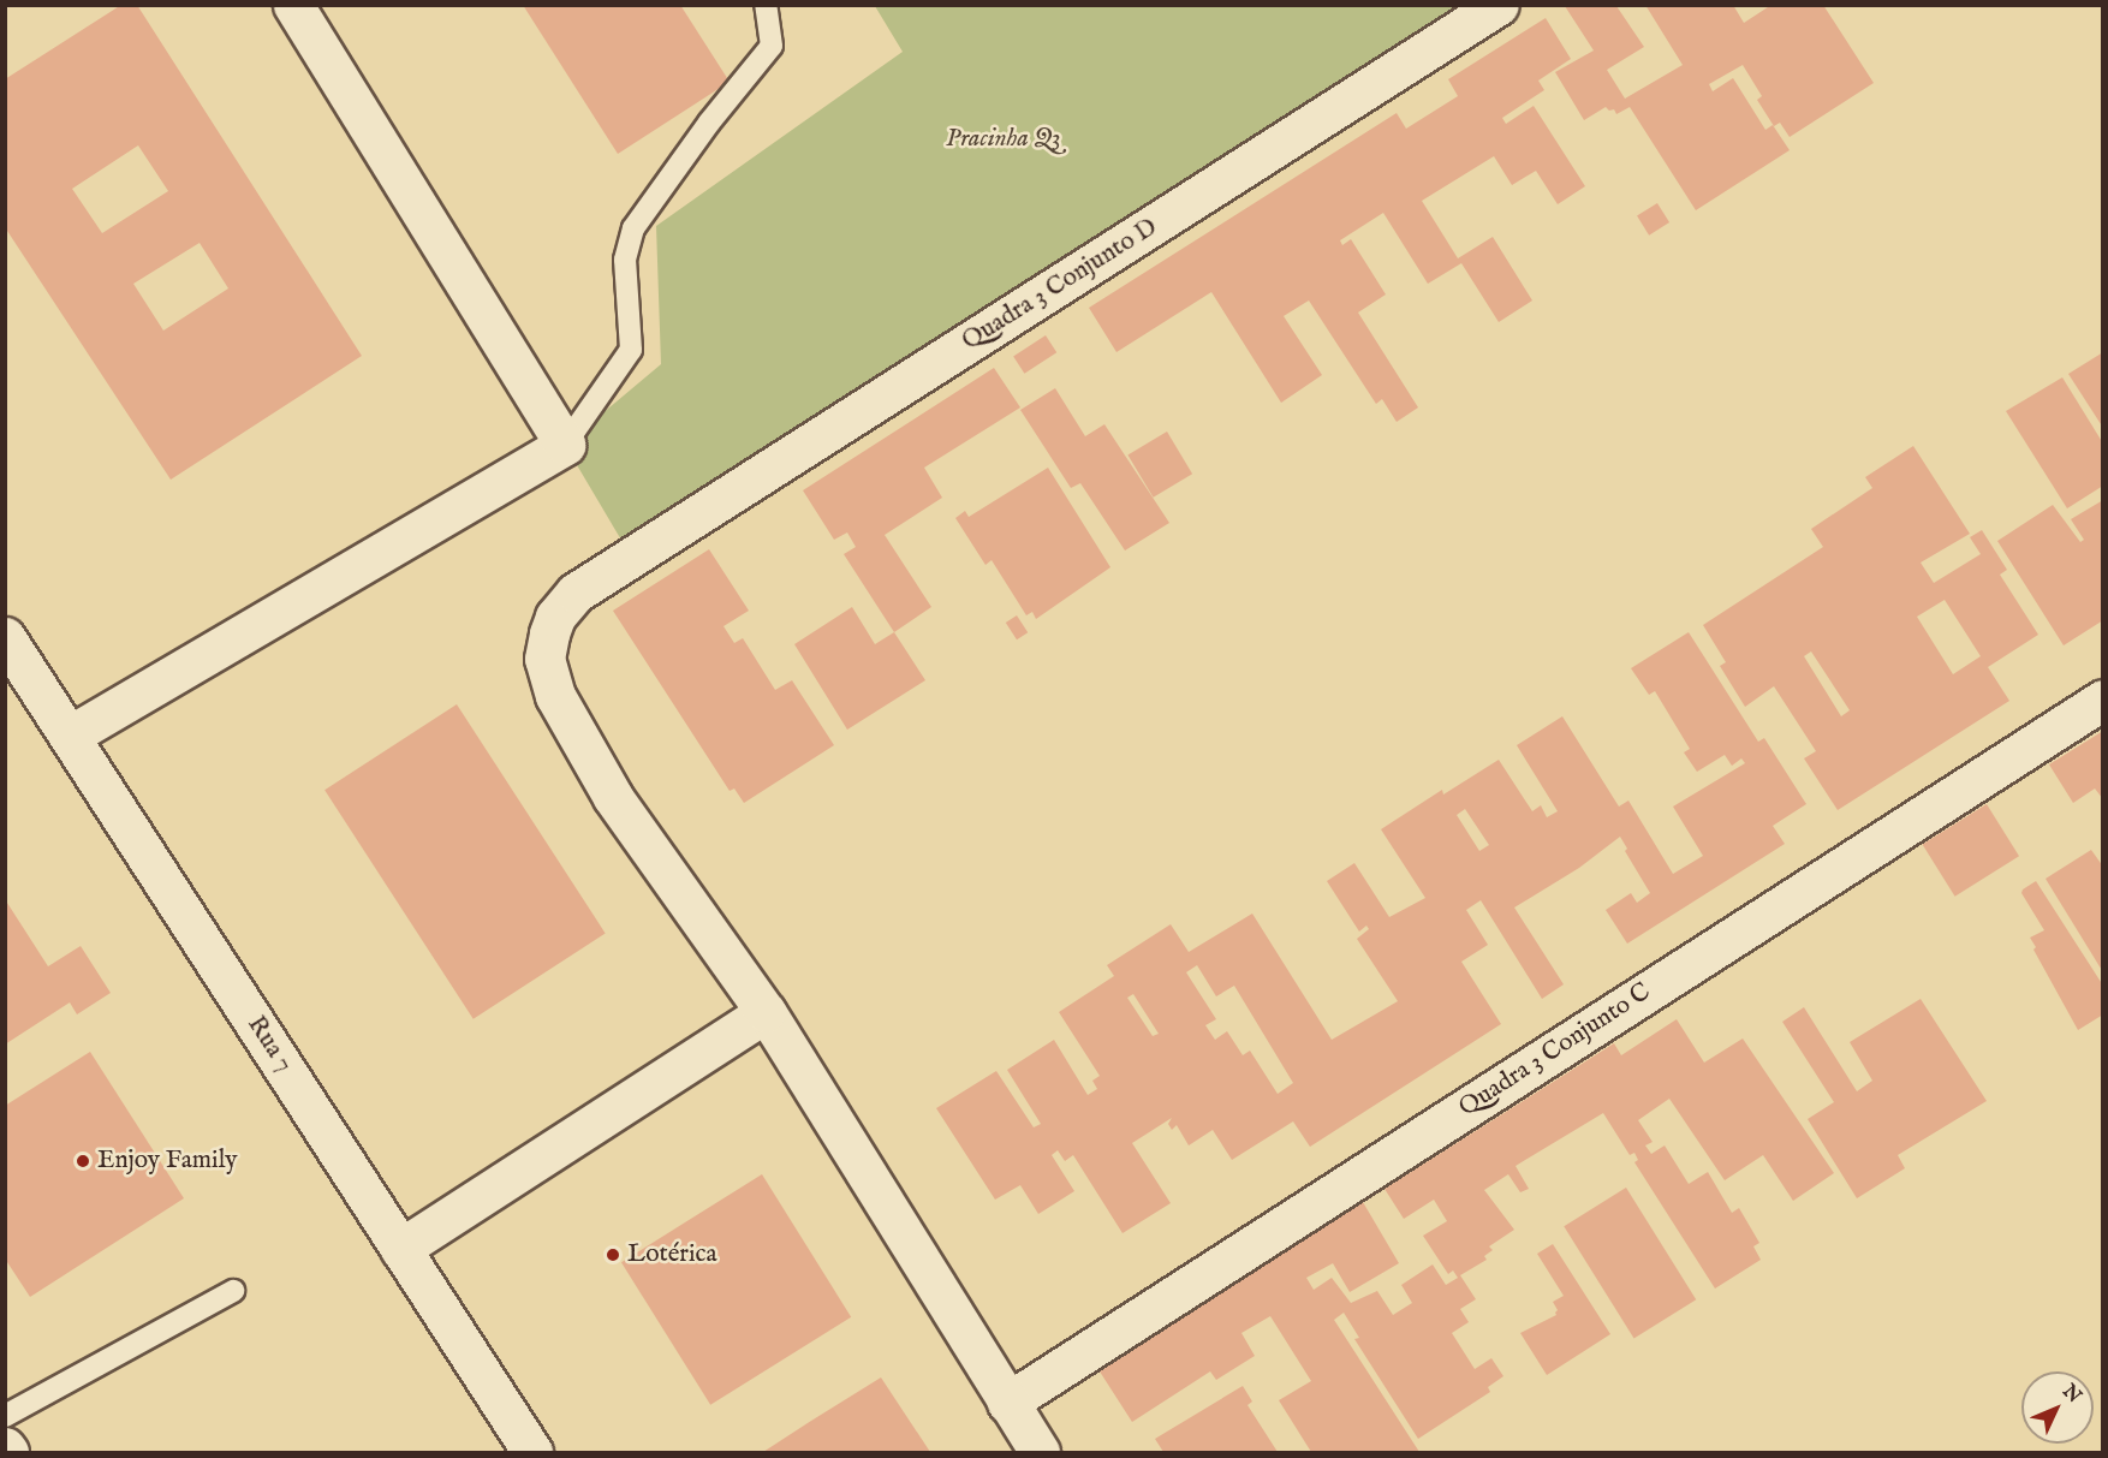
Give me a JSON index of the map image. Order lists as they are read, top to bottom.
{
  "streets": {
    "street": ["Quadra 3 Conjunto D", "Rua 7", "Quadra 3 Conjunto C"]
  },
  "crossings": [
    ["Quadra 3 Conjunto D", "Quadra 3 Conjunto C"]
  ],
  "parks": ["Pracinha Q3"],
  "places": ["Enjoy Family", "Lotérica"],
  "north": "top right"
}
